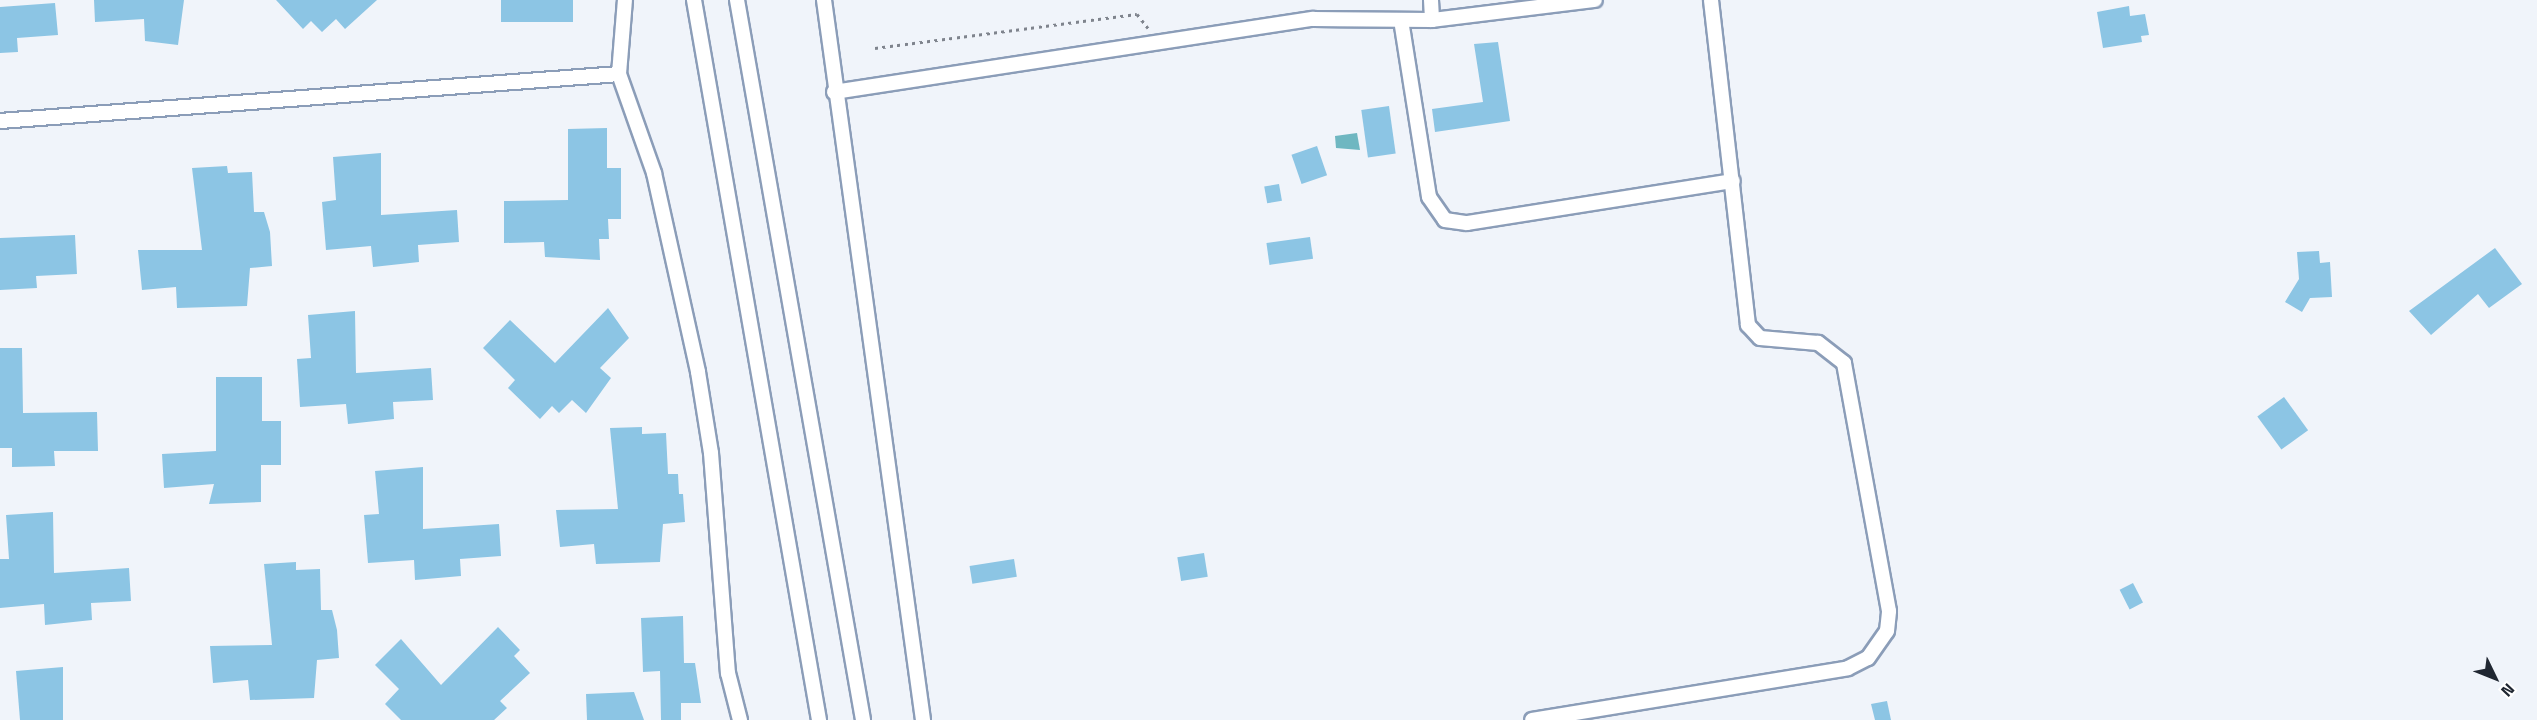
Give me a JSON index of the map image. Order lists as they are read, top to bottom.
{
  "north": "bottom right"
}
